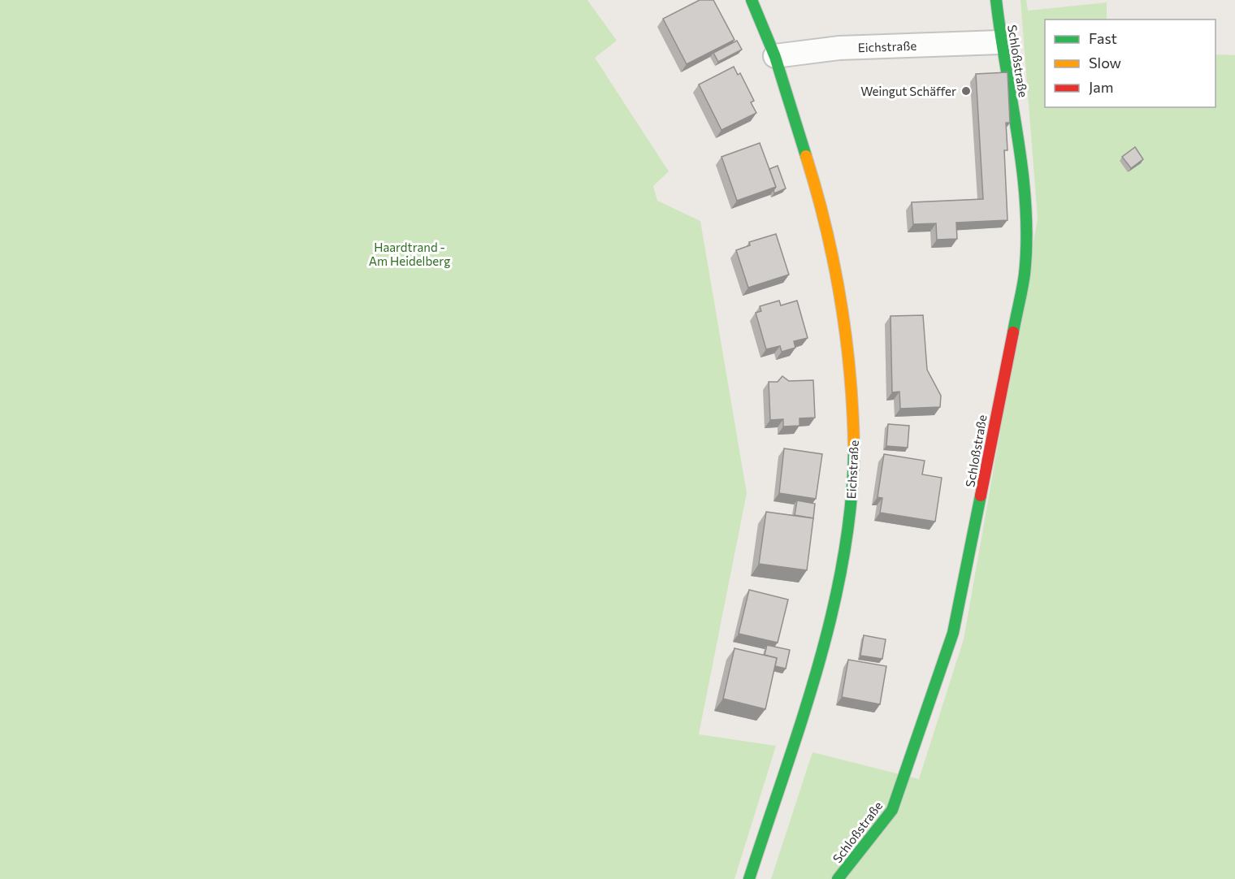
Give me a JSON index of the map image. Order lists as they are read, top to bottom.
{
  "streets": {
    "street": ["Eichstraße", "Schloßstraße"]
  },
  "crossings": [
    ["Eichstraße", "Schloßstraße"]
  ],
  "parks": ["Haardtrand - Am Heidelberg"],
  "places": ["Weingut Schäffer"],
  "legend": ["Fast", "Slow", "Jam"]
}
